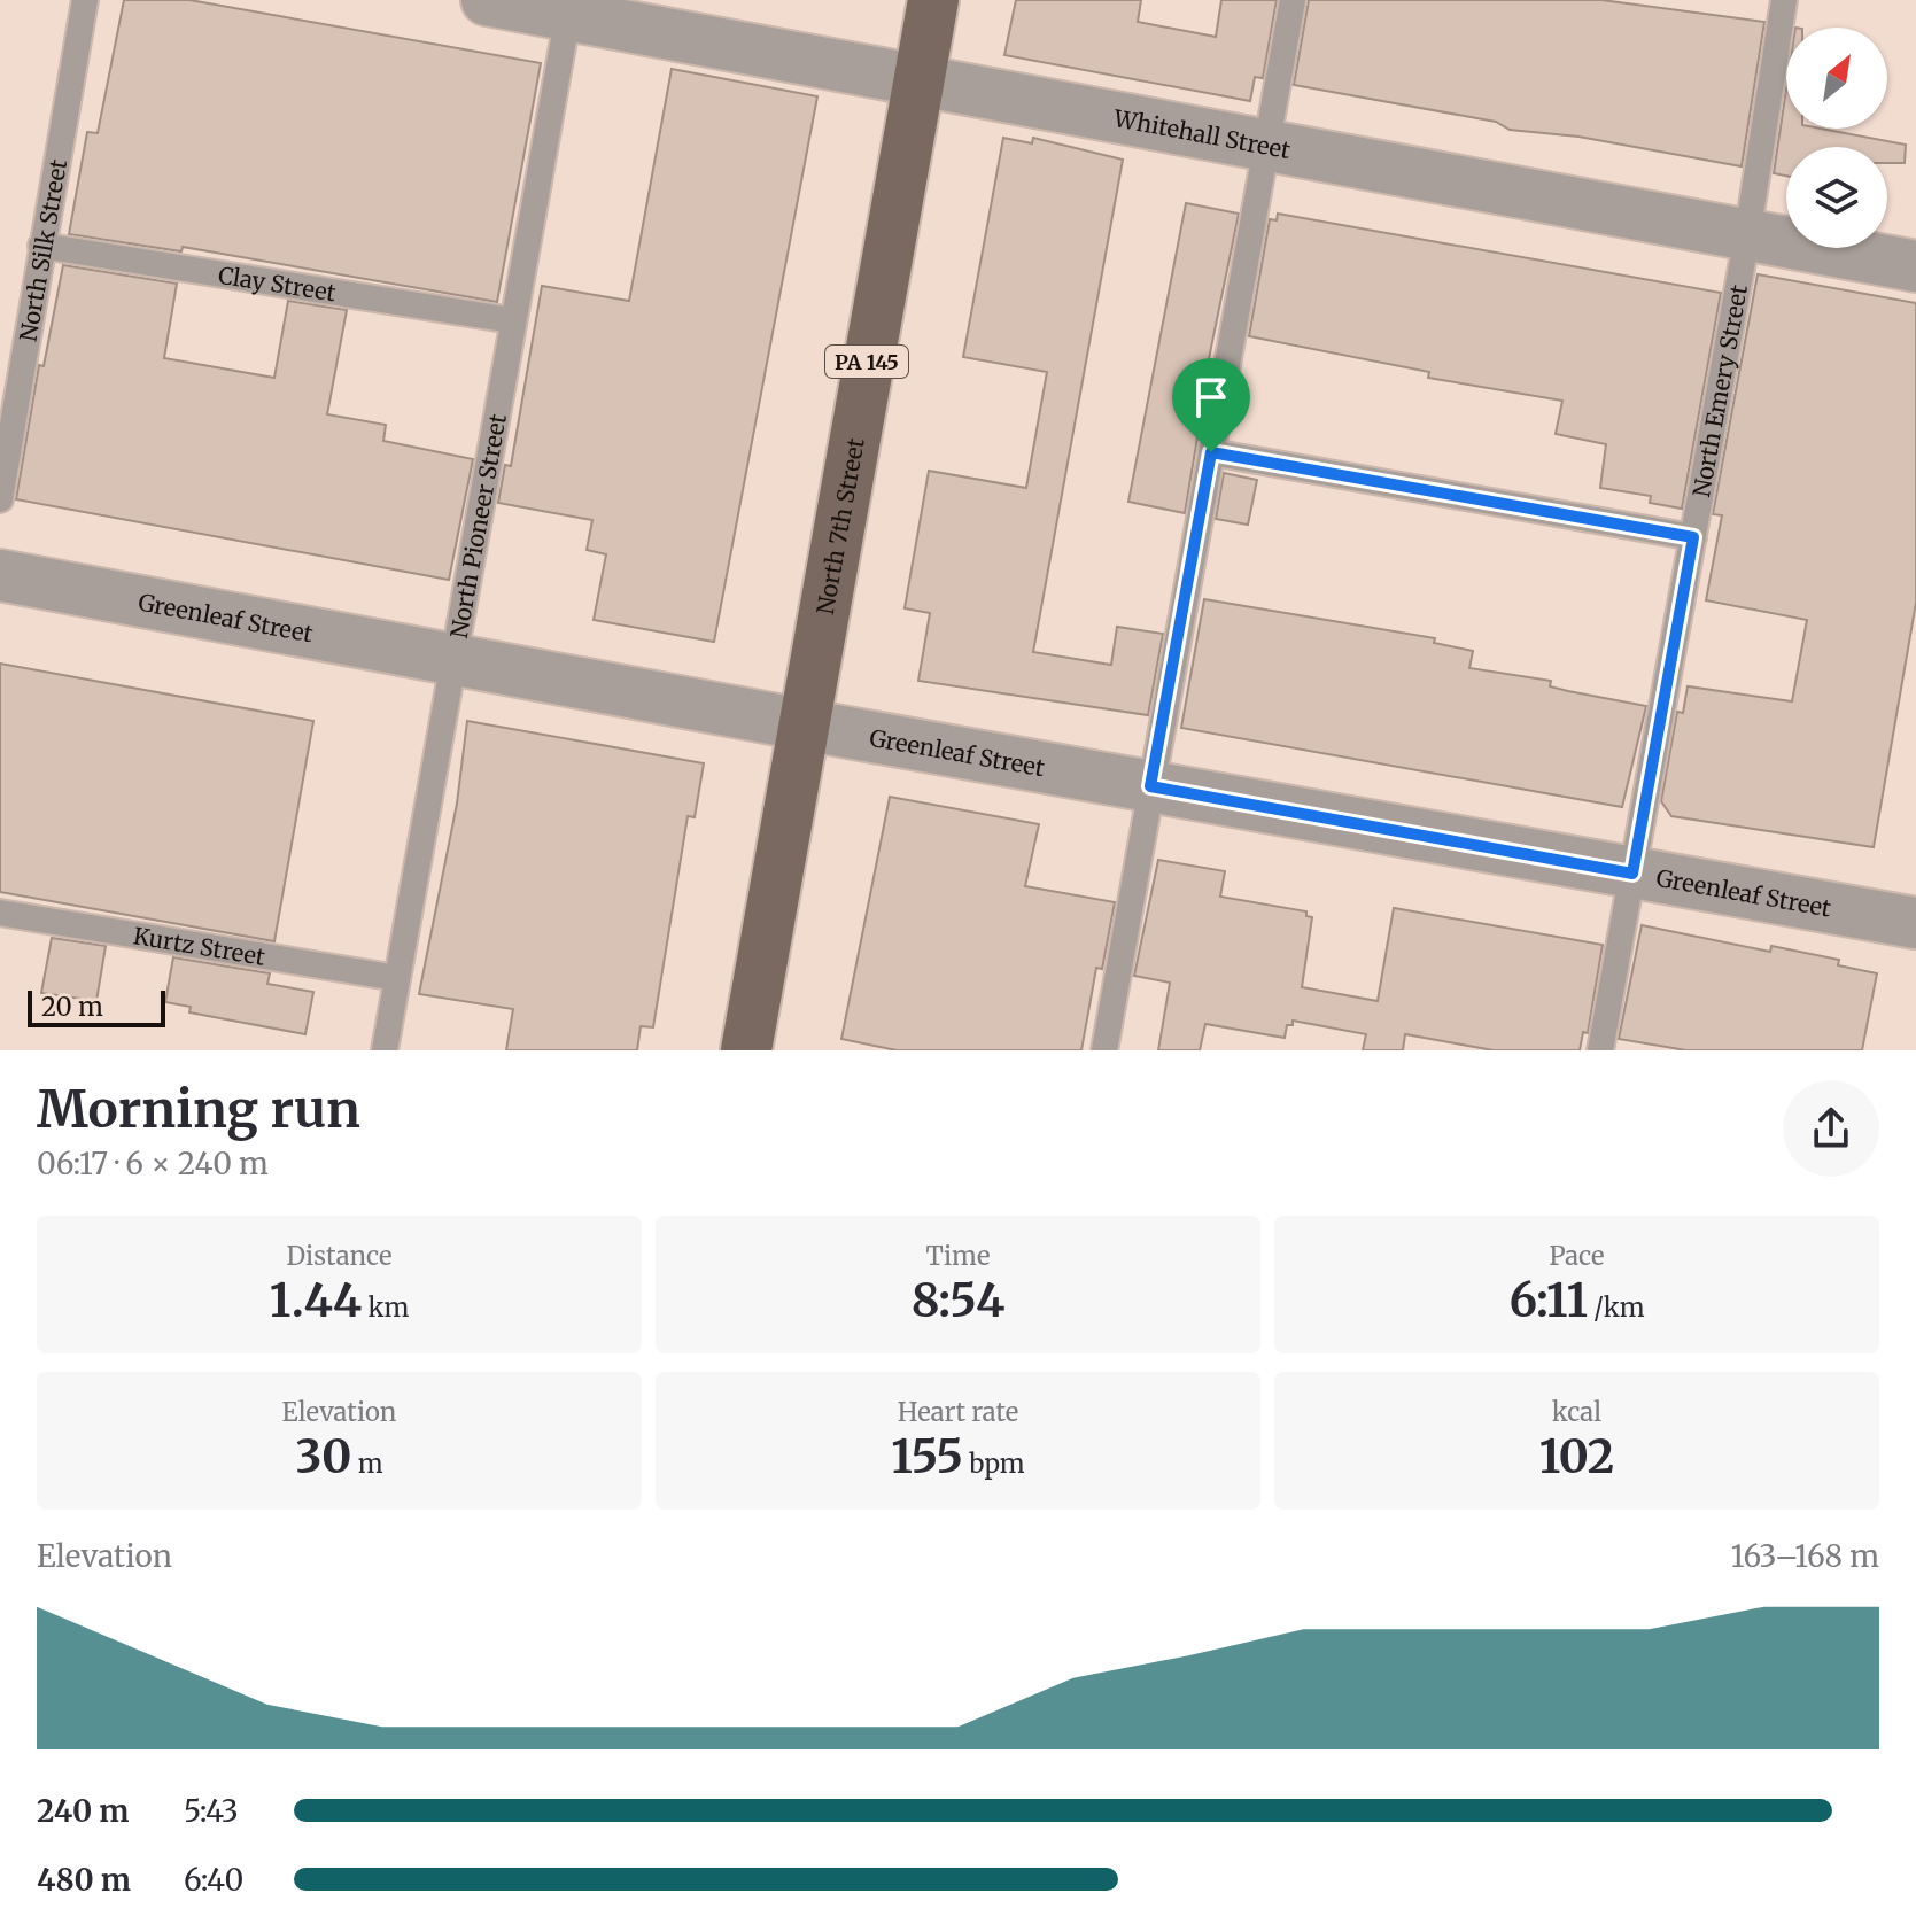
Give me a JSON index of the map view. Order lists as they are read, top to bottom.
{
  "streets": {
    "main road": ["PA 145", "North 7th Street"],
    "street": ["Whitehall Street", "Greenleaf Street"],
    "lane": [
      "North Silk Street",
      "Clay Street",
      "North Emery Street",
      "North Pioneer Street",
      "Kurtz Street"
    ]
  },
  "crossings": [
    ["Whitehall Street", "North Emery Street"],
    ["Whitehall Street", "North Pioneer Street"],
    ["Whitehall Street", "North 7th Street"],
    ["North Silk Street", "Clay Street"],
    ["Clay Street", "North Pioneer Street"],
    ["North Emery Street", "Greenleaf Street"],
    ["North Pioneer Street", "Greenleaf Street"],
    ["North Pioneer Street", "Kurtz Street"],
    ["North 7th Street", "Greenleaf Street"]
  ],
  "scale_bar": "20 m",
  "north": "top right",
  "page": {
    "scale": "20 m",
    "heading": ["Morning run", "06:17 · 6 × 240 m"],
    "stats": [
      ["Distance", "1.44 km"],
      ["Time", "8:54"],
      ["Pace", "6:11 /km"],
      ["Elevation", "30 m"],
      ["Heart rate", "155 bpm"],
      ["kcal", "102"]
    ],
    "chart": ["Elevation", "163–168 m"],
    "list": [
      {
        "name": "240 m",
        "note": "5:43"
      },
      {
        "name": "480 m",
        "note": "6:40"
      }
    ]
  }
}
